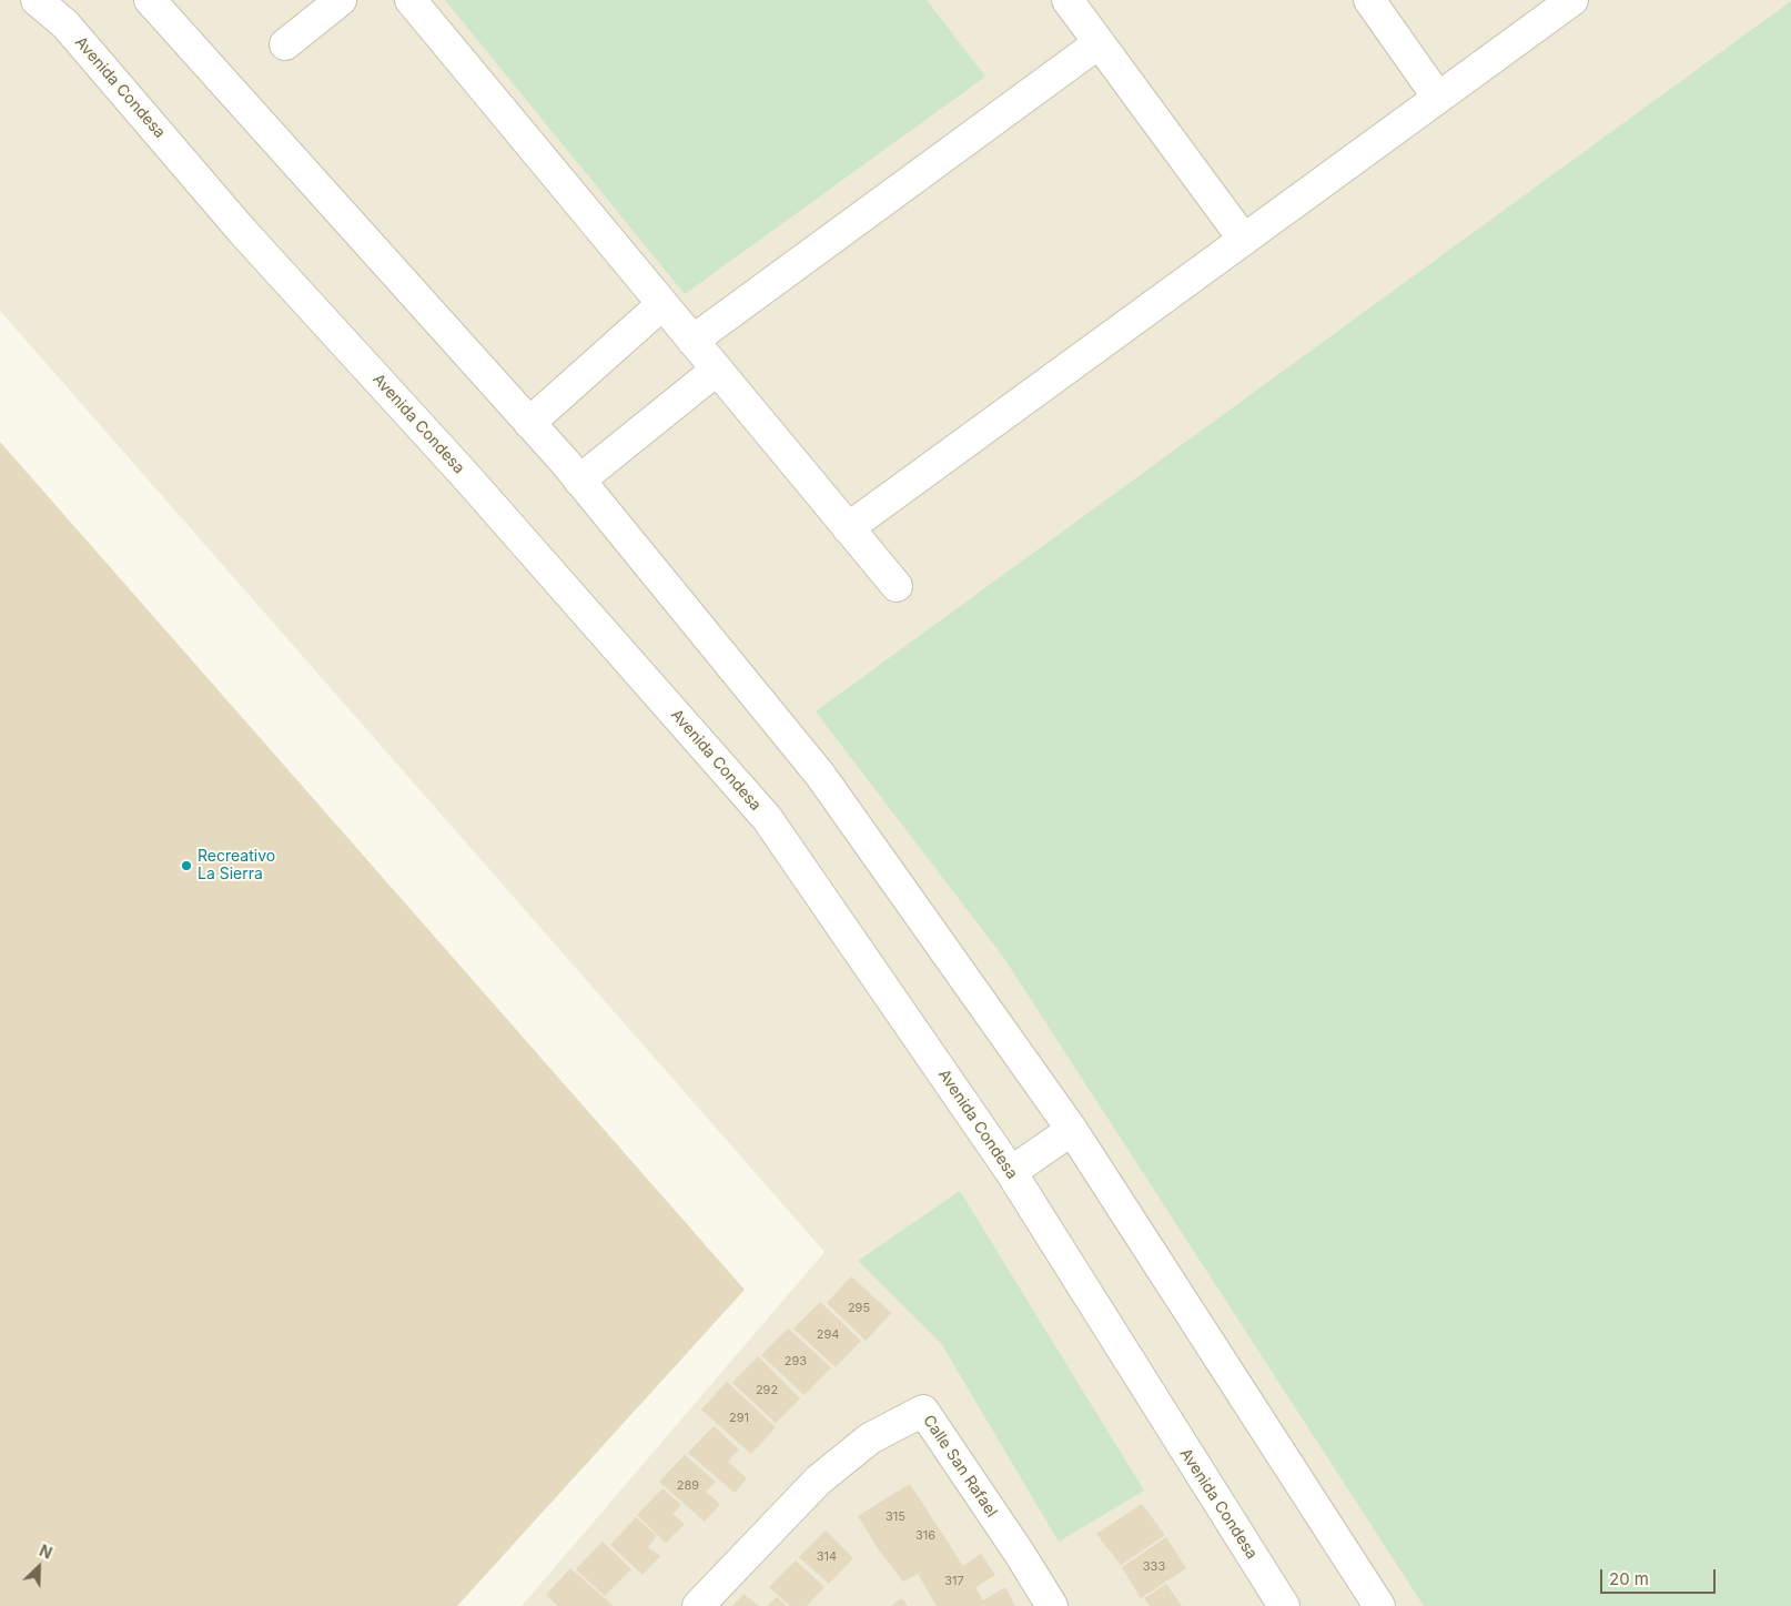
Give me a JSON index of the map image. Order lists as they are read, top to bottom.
{
  "streets": {
    "street": ["Avenida Condesa", "Calle San Rafael"]
  },
  "places": ["Recreativo La Sierra"],
  "house_numbers": [
    "295",
    "294",
    "293",
    "292",
    "291",
    "289",
    "315",
    "316",
    "314",
    "333",
    "317"
  ],
  "scale_bar": "20 m",
  "north": "top right"
}
